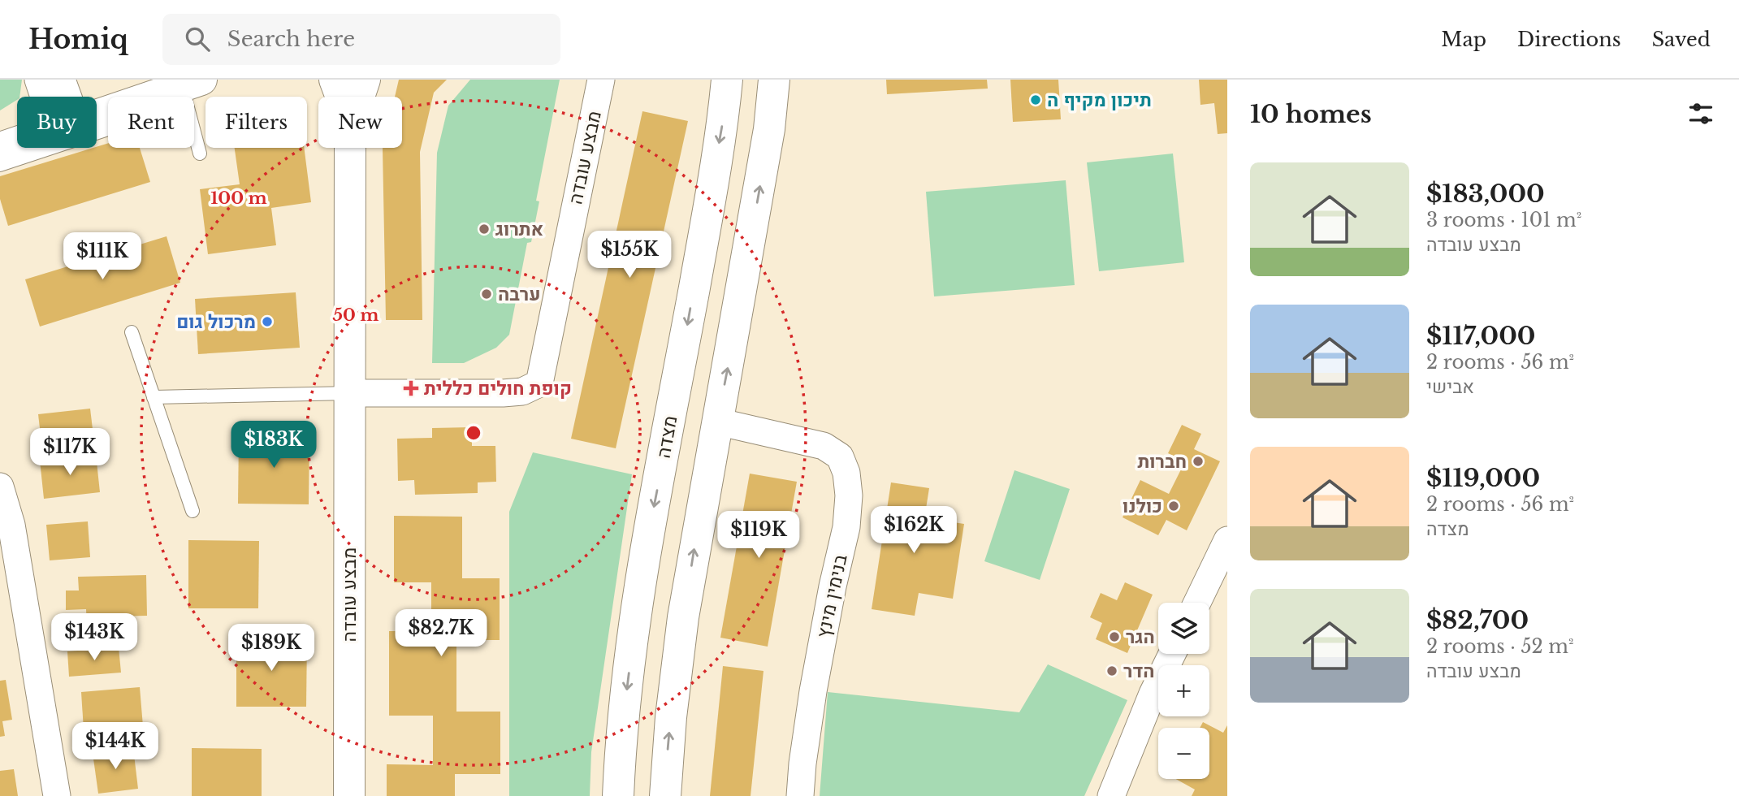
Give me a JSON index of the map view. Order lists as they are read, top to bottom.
{
  "streets": {
    "main road": ["מבצע עובדה", "מצדה"],
    "street": ["בנימין מינץ"]
  },
  "places": {
    "other": [
      "תיכון מקיף ה",
      "אתרוג",
      "ערבה",
      "מרכול גום",
      "חברות",
      "כולנו",
      "הגר",
      "הדר"
    ],
    "health": ["קופת חולים כללית"]
  },
  "page": {
    "header": "Homiq",
    "search": "Search here",
    "nav": ["Map", "Directions", "Saved"],
    "heading": "10 homes",
    "chip": [
      "Buy",
      "Rent",
      "Filters",
      "New"
    ],
    "list": [
      {
        "name": "$183,000",
        "note": "3 rooms · 101 m² · מבצע עובדה"
      },
      {
        "name": "$117,000",
        "note": "2 rooms · 56 m² · אבישי"
      },
      {
        "name": "$119,000",
        "note": "2 rooms · 56 m² · מצדה"
      },
      {
        "name": "$82,700",
        "note": "2 rooms · 52 m² · מבצע עובדה"
      }
    ],
    "price": [
      "$155K",
      "$111K",
      "$183K",
      "$117K",
      "$162K",
      "$119K",
      "$82.7K",
      "$143K",
      "$189K",
      "$144K"
    ],
    "map_buttons": ["+", "−"]
  },
  "rings": ["100 m", "50 m"]
}
